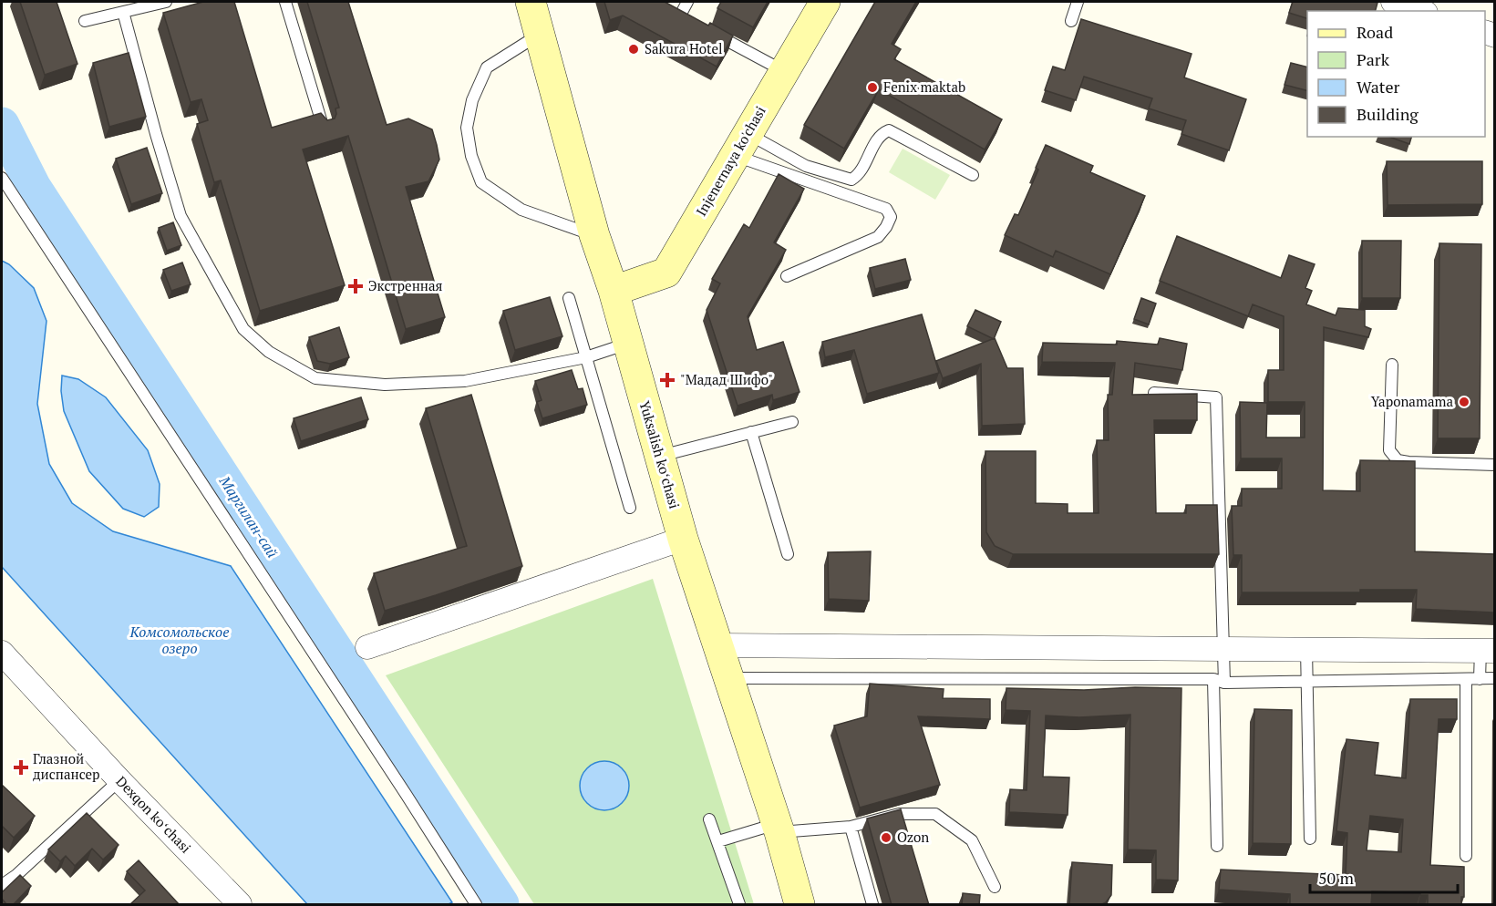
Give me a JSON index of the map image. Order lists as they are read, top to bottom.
{
  "streets": {
    "main road": ["Injenernaya ko'chasi", "Yuksalish koʻchasi"],
    "street": ["Dexqon koʻchasi"]
  },
  "crossings": [
    ["Injenernaya ko'chasi", "Yuksalish koʻchasi"]
  ],
  "water": ["Маргилан-сай", "Комсомольское озеро"],
  "places": {
    "other": [
      "Sakura Hotel",
      "Fenix maktab",
      "Yaponamama",
      "Ozon"
    ],
    "health": ["Экстренная", "\"Мадад Шифо\"", "Глазной диспансер"]
  },
  "legend": [
    "Road",
    "Park",
    "Water",
    "Building"
  ],
  "scale_bar": "50 m"
}
